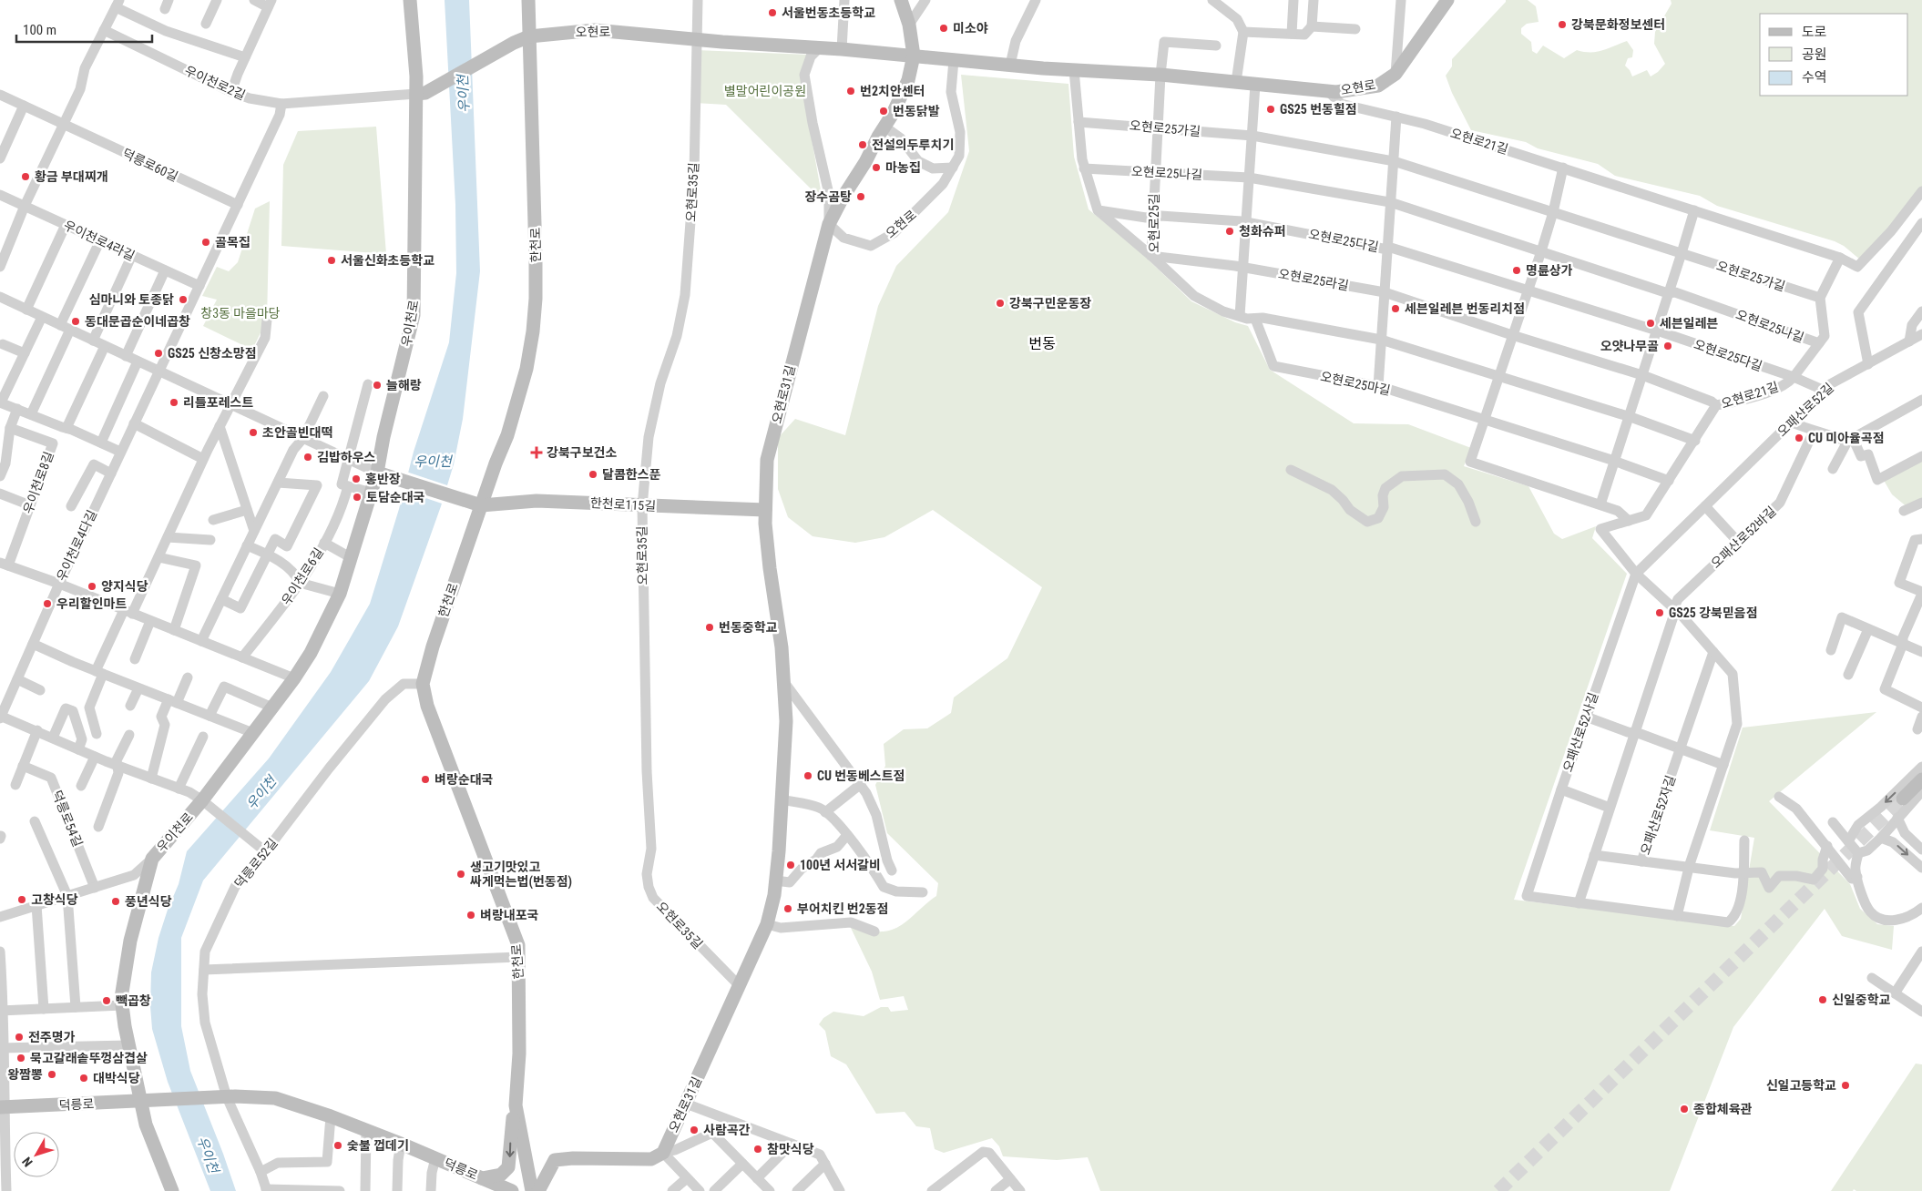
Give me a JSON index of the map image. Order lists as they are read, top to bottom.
{
  "streets": {
    "street": [
      "오현로",
      "우이천로2길",
      "오현로25가길",
      "오현로21길",
      "덕릉로60길",
      "오현로25나길",
      "오현로35길",
      "오현로25길",
      "우이천로4라길",
      "오현로25다길",
      "한천로",
      "오현로25라길",
      "우이천로",
      "오현로25마길",
      "오현로31길",
      "오패산로52길",
      "우이천로8길",
      "한천로115길",
      "오패산로52바길",
      "우이천로4다길",
      "우이천로6길",
      "오패산로52사길",
      "오패산로52자길",
      "덕릉로54길",
      "덕릉로52길",
      "덕릉로"
    ]
  },
  "crossings": [
    ["오현로", "우이천로2길"],
    ["오현로", "오현로21길"],
    ["오현로", "오현로35길"],
    ["오현로", "오현로25길"],
    ["오현로", "한천로"],
    ["오현로", "우이천로"],
    ["오현로", "오현로31길"],
    ["우이천로2길", "우이천로"],
    ["오현로25가길", "오현로21길"],
    ["오현로25가길", "오현로25길"],
    ["오현로21길", "오현로25나길"],
    ["오현로21길", "오현로25길"],
    ["오현로21길", "오현로25다길"],
    ["오현로21길", "오현로25라길"],
    ["오현로21길", "오현로25마길"],
    ["오현로21길", "오패산로52길"],
    ["오현로21길", "오패산로52사길"],
    ["오현로25나길", "오현로25길"],
    ["오현로35길", "오현로31길"],
    ["오현로35길", "한천로115길"],
    ["오현로25길", "오현로25다길"],
    ["오현로25길", "오현로25라길"],
    ["오현로25길", "오현로25마길"],
    ["오현로25다길", "오현로25라길"],
    ["오현로25다길", "오패산로52길"],
    ["한천로", "한천로115길"],
    ["한천로", "덕릉로52길"],
    ["우이천로", "우이천로8길"],
    ["우이천로", "덕릉로"],
    ["오현로31길", "한천로115길"],
    ["오패산로52길", "오패산로52사길"],
    ["우이천로8길", "우이천로4다길"],
    ["우이천로8길", "우이천로6길"],
    ["덕릉로52길", "덕릉로"]
  ],
  "districts": ["번동"],
  "water": ["우이천"],
  "parks": ["별말어린이공원", "창3동 마을마당"],
  "places": {
    "other": [
      "서울번동초등학교",
      "강북문화정보센터",
      "미소야",
      "번2치안센터",
      "GS25 번동힐점",
      "번동닭발",
      "전설의두루치기",
      "마농집",
      "황금 부대찌개",
      "장수곰탕",
      "청화슈퍼",
      "골목집",
      "서울신화초등학교",
      "명륜상가",
      "심마니와 토종닭",
      "강북구민운동장",
      "세븐일레븐 번동리치점",
      "동대문곱순이네곱창",
      "세븐일레븐",
      "오얏나무골",
      "GS25 신창소망점",
      "늘해랑",
      "리틀포레스트",
      "초안골빈대떡",
      "CU 미아율곡점",
      "김밥하우스",
      "달콤한스푼",
      "홍반장",
      "토담순대국",
      "양지식당",
      "우리할인마트",
      "GS25 강북믿음점",
      "번동중학교",
      "CU 번동베스트점",
      "벼랑순대국",
      "100년 서서갈비",
      "생고기맛있고 싸게먹는법(번동점)",
      "고창식당",
      "풍년식당",
      "부어치킨 번2동점",
      "벼랑내포국",
      "신일중학교",
      "빽곱창",
      "전주명가",
      "묵고갈래솥뚜껑삼겹살",
      "왕짬뽕",
      "대박식당",
      "신일고등학교",
      "종합체육관",
      "사람곡간",
      "숯불 껍데기",
      "참맛식당"
    ],
    "health": ["강북구보건소"]
  },
  "legend": ["도로", "공원", "수역"],
  "scale_bar": "100 m",
  "north": "bottom left"
}
